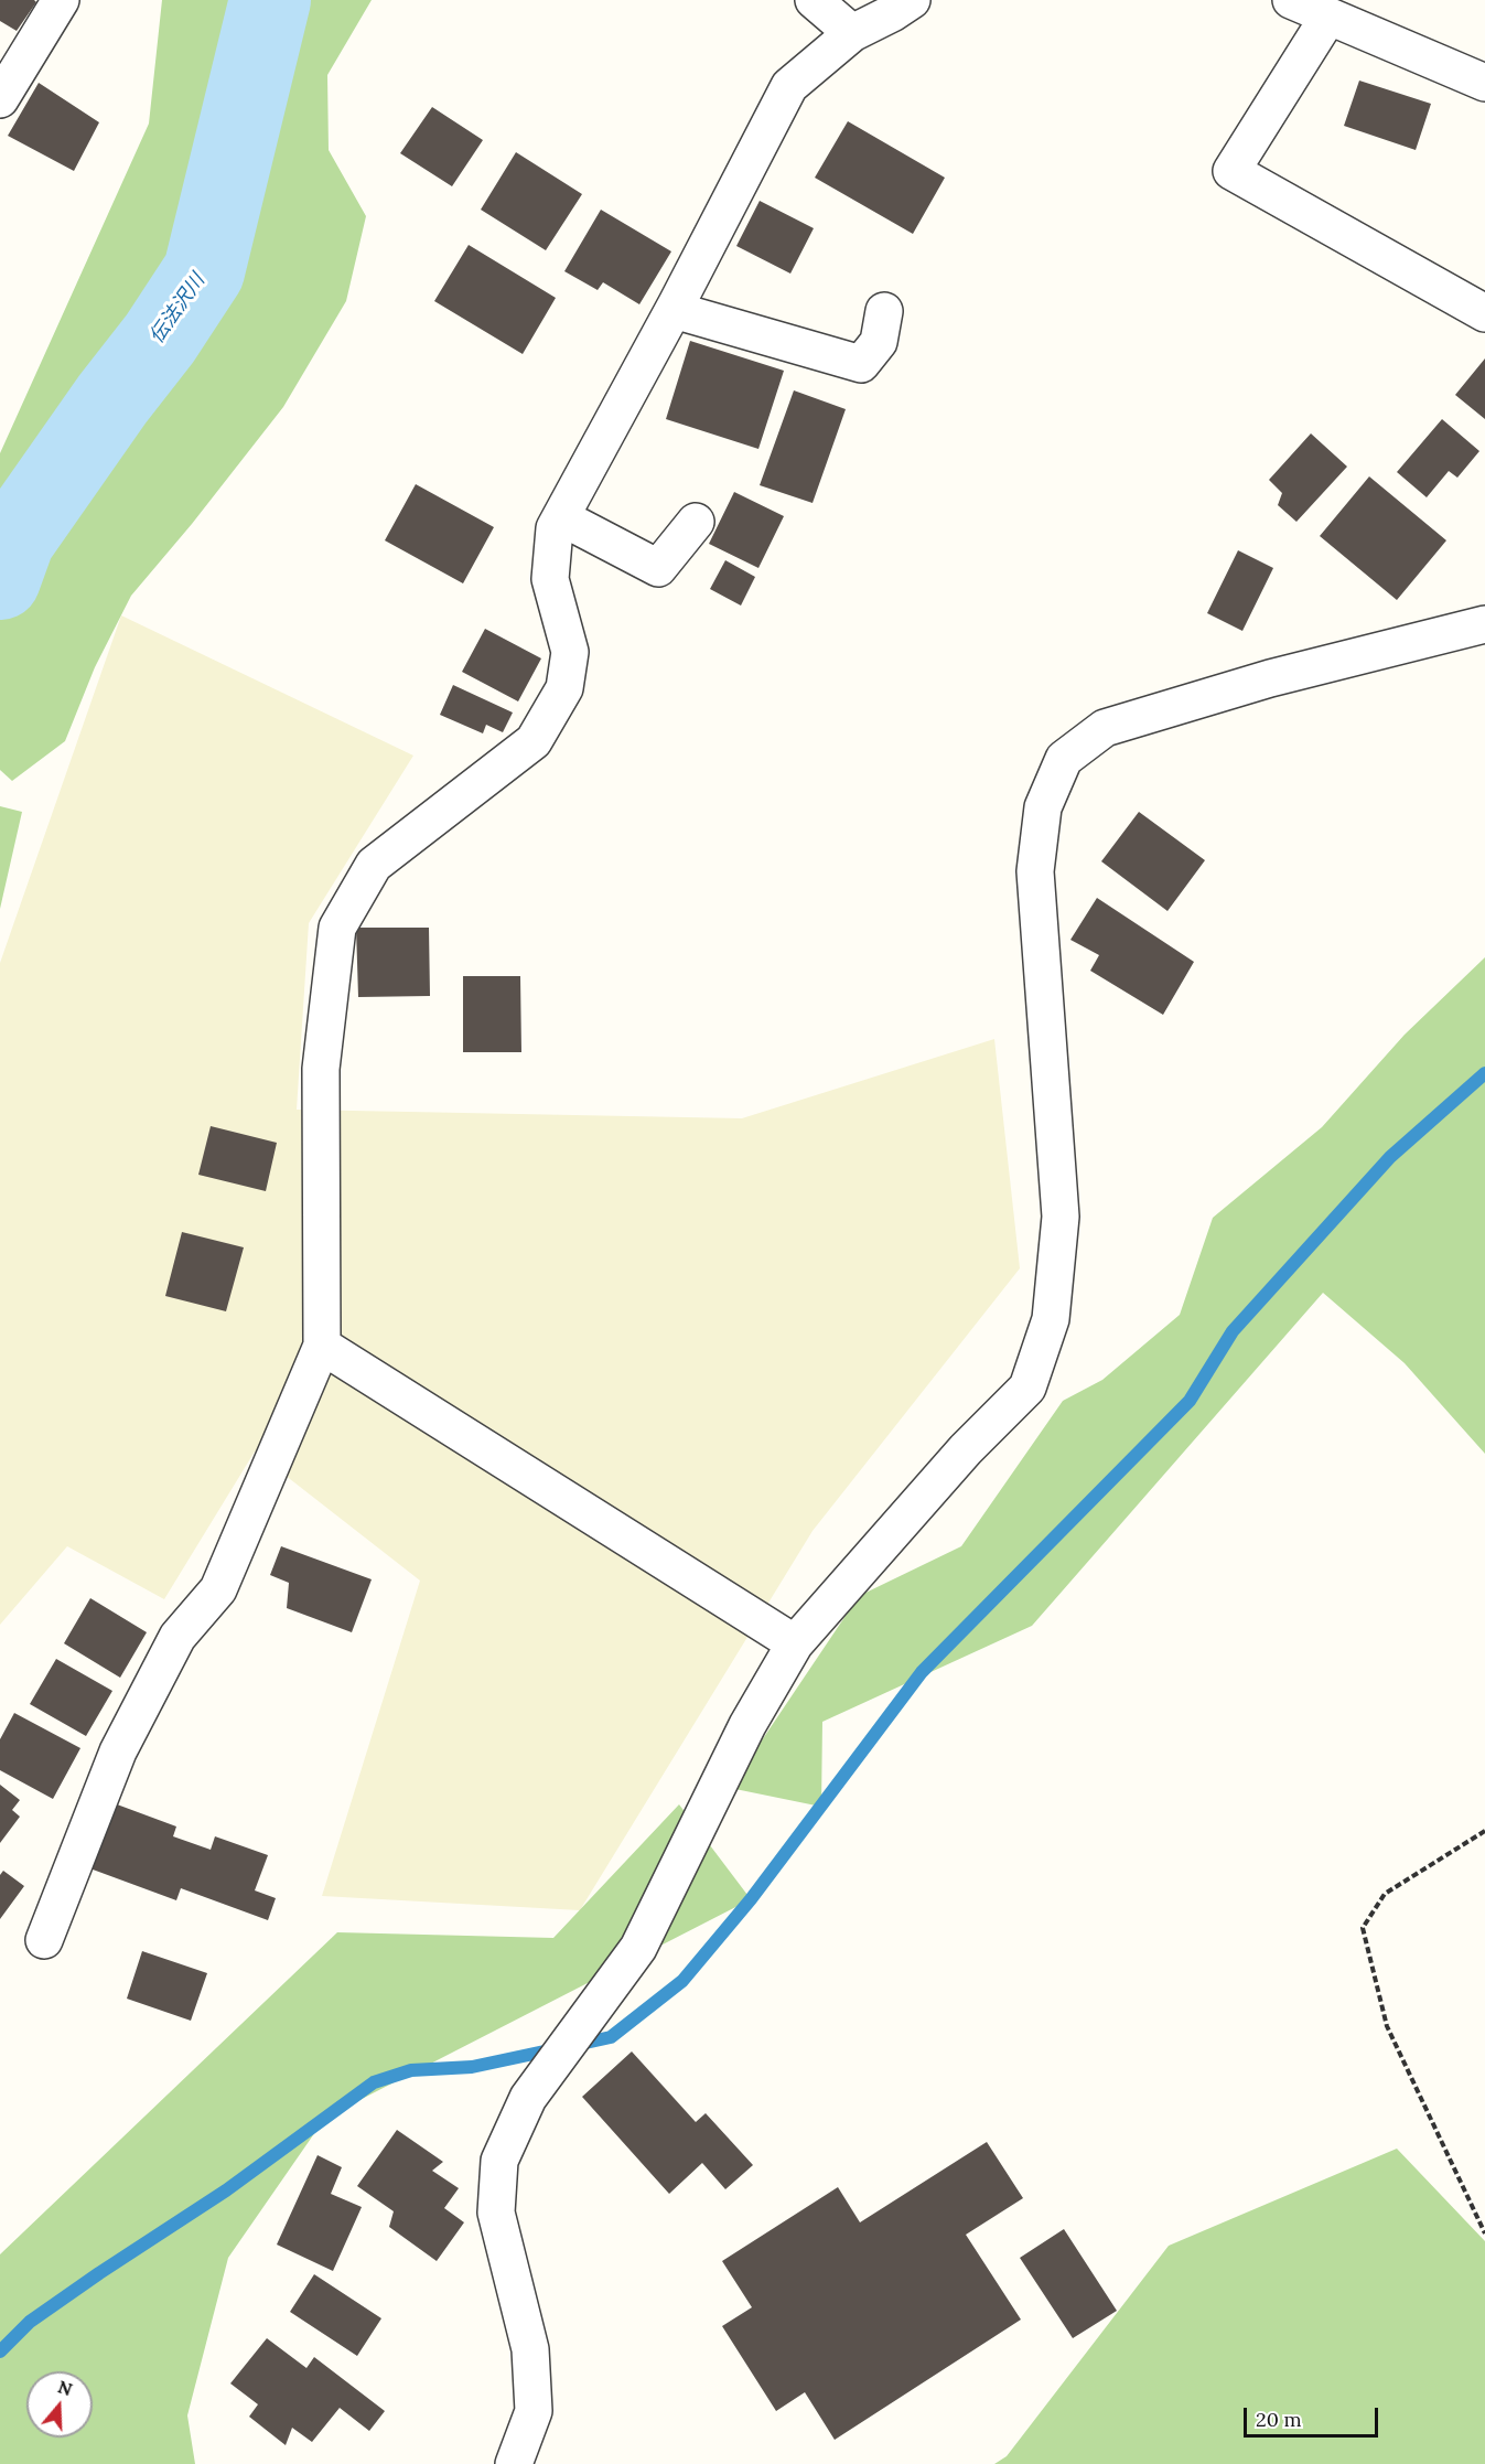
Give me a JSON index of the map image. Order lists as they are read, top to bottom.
{
  "water": ["伝法沢川"],
  "scale_bar": "20 m",
  "north": "top"
}
